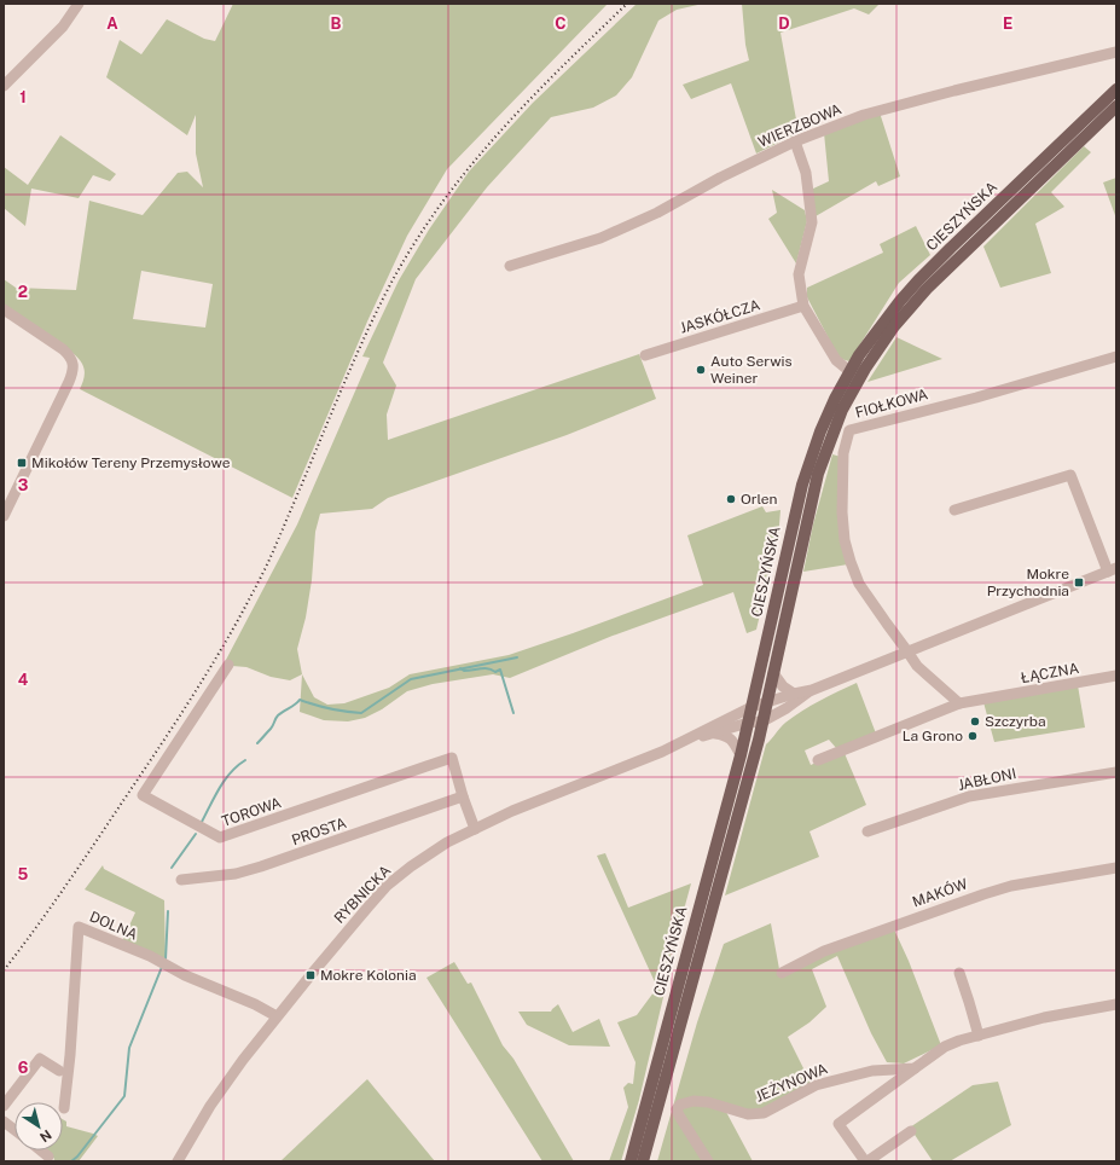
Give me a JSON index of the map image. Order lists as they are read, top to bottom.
{
  "streets": {
    "main road": ["CIESZYŃSKA"],
    "street": [
      "WIERZBOWA",
      "JASKÓŁCZA",
      "FIOŁKOWA",
      "ŁĄCZNA",
      "JABŁONI",
      "TOROWA",
      "PROSTA",
      "MAKÓW",
      "RYBNICKA",
      "DOLNA",
      "JEŻYNOWA"
    ]
  },
  "crossings": [
    ["CIESZYŃSKA", "RYBNICKA"],
    ["TOROWA", "PROSTA"],
    ["TOROWA", "RYBNICKA"],
    ["RYBNICKA", "DOLNA"]
  ],
  "places": {
    "other": [
      "Auto Serwis Weiner",
      "Orlen",
      "Szczyrba",
      "La Grono"
    ],
    "transit": ["Mikołów Tereny Przemysłowe", "Mokre Przychodnia", "Mokre Kolonia"]
  },
  "north": "bottom right",
  "grid": {
    "columns": [
      "A",
      "B",
      "C",
      "D",
      "E"
    ],
    "rows": [
      "1",
      "2",
      "3",
      "4",
      "5",
      "6"
    ]
  }
}
